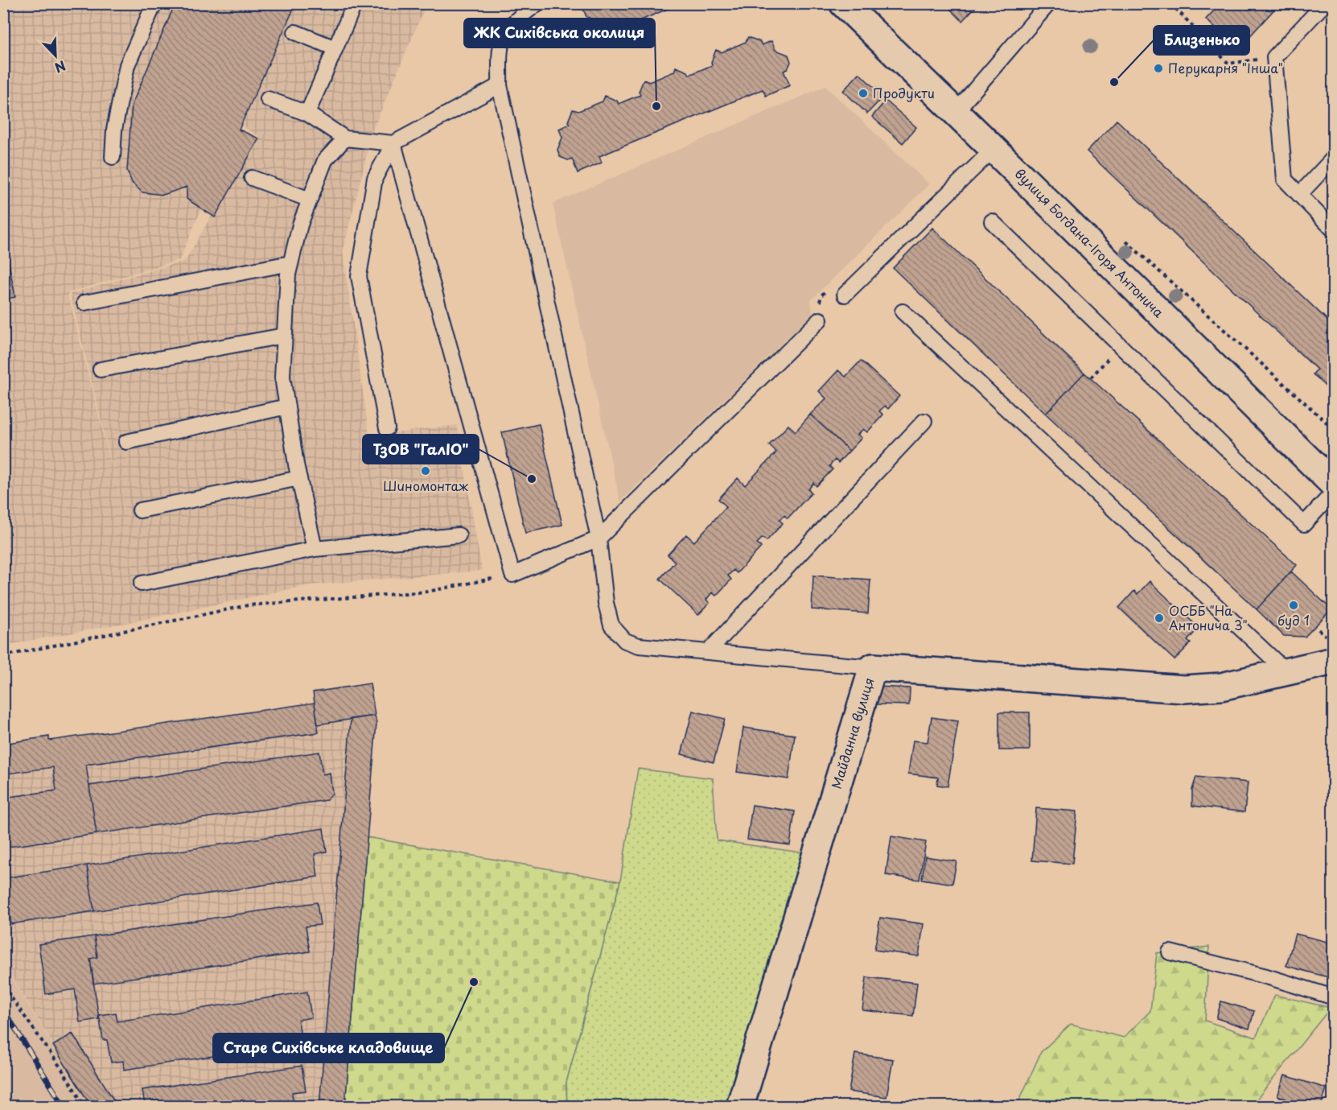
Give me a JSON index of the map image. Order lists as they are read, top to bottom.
{
  "streets": {
    "street": ["вулиця Богдана-Ігоря Антонича", "Майданна вулиця"]
  },
  "places": [
    "Перукарня \"Інша\"",
    "Близенько",
    "Продукти",
    "ЖК Сихівська околиця",
    "Шиномонтаж",
    "ТзОВ \"ГалІО\"",
    "буд 1",
    "ОСББ \"На Антонича 3\"",
    "Старе Сихівське кладовище"
  ],
  "north": "bottom right"
}
